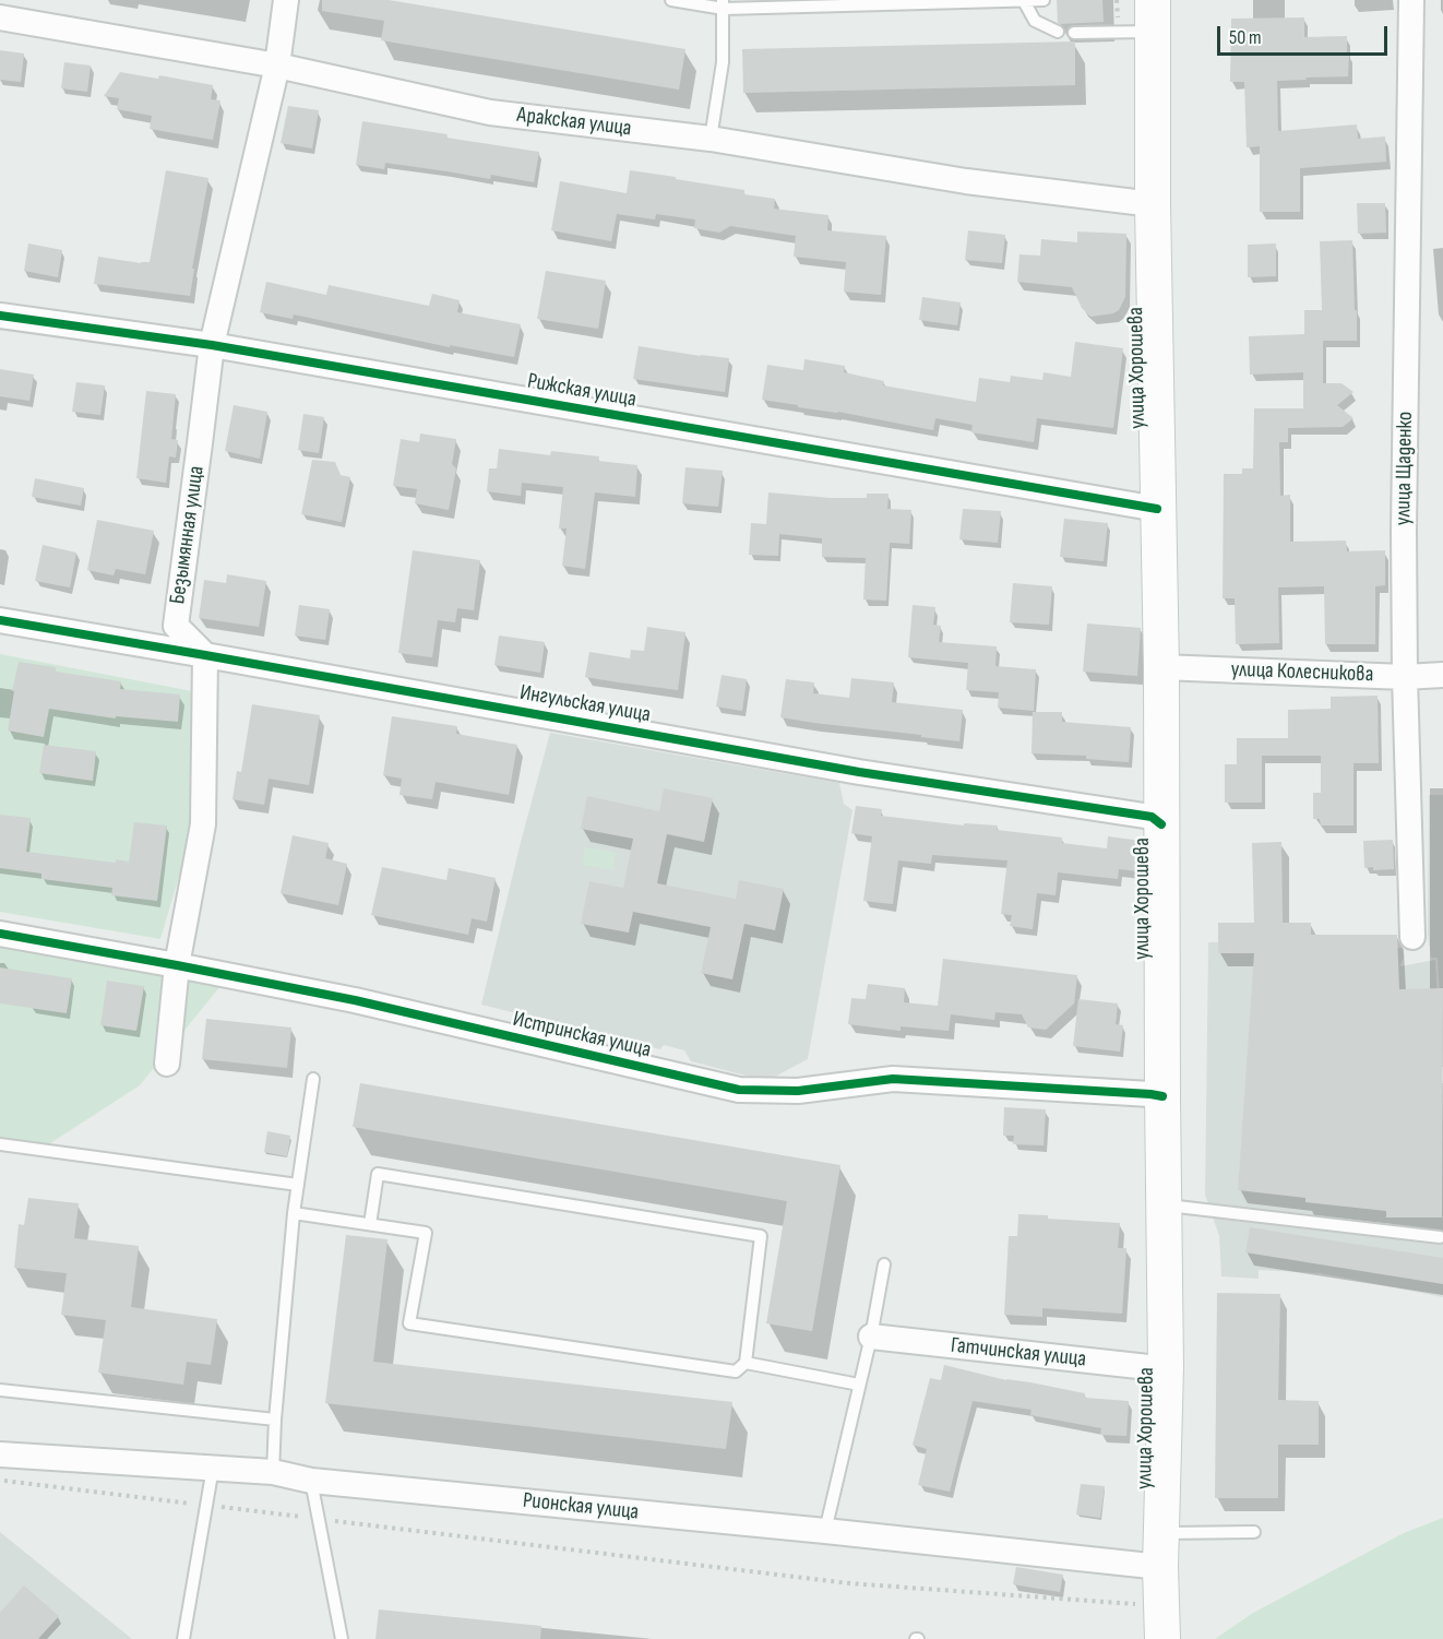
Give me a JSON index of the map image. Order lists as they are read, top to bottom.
{
  "streets": {
    "main road": ["улица Хорошева"],
    "street": [
      "Аракская улица",
      "Рижская улица",
      "улица Щаденко",
      "Безымянная улица",
      "улица Колесникова",
      "Ингульская улица",
      "Истринская улица",
      "Гатчинская улица",
      "Рионская улица"
    ]
  },
  "crossings": [
    ["Аракская улица", "улица Хорошева"],
    ["Аракская улица", "Безымянная улица"],
    ["улица Хорошева", "Рижская улица"],
    ["улица Хорошева", "улица Колесникова"],
    ["улица Хорошева", "Ингульская улица"],
    ["улица Хорошева", "Истринская улица"],
    ["улица Хорошева", "Гатчинская улица"],
    ["улица Хорошева", "Рионская улица"],
    ["Рижская улица", "Безымянная улица"],
    ["улица Щаденко", "улица Колесникова"],
    ["Безымянная улица", "Ингульская улица"]
  ],
  "scale_bar": "50 m"
}
